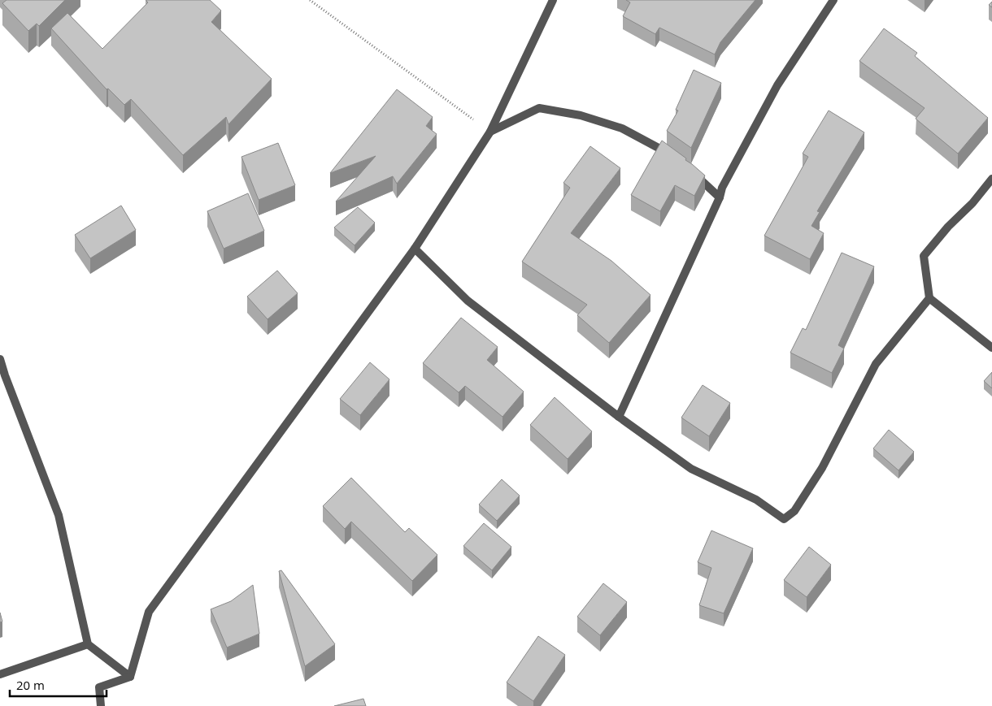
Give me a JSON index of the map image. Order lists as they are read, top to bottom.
{
  "scale_bar": "20 m"
}
